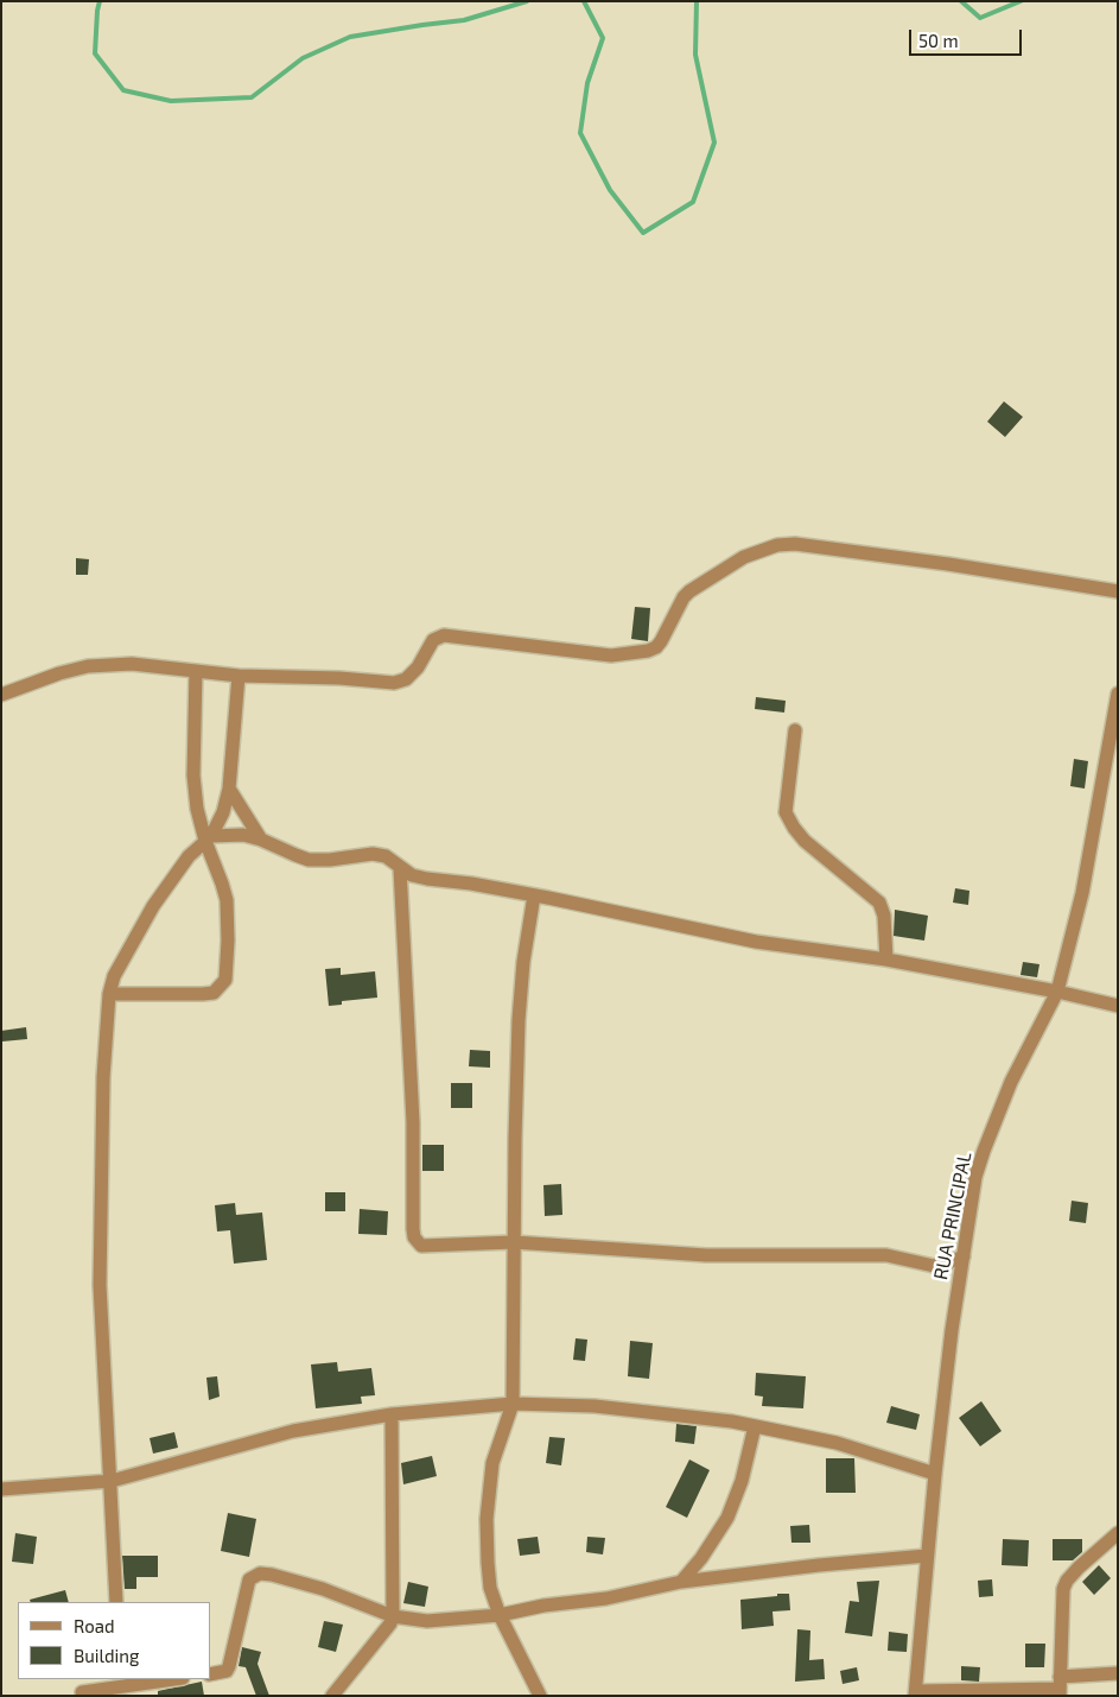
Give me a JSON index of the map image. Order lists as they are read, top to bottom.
{
  "streets": {
    "street": ["RUA PRINCIPAL"]
  },
  "legend": ["Road", "Building"],
  "scale_bar": "50 m"
}
